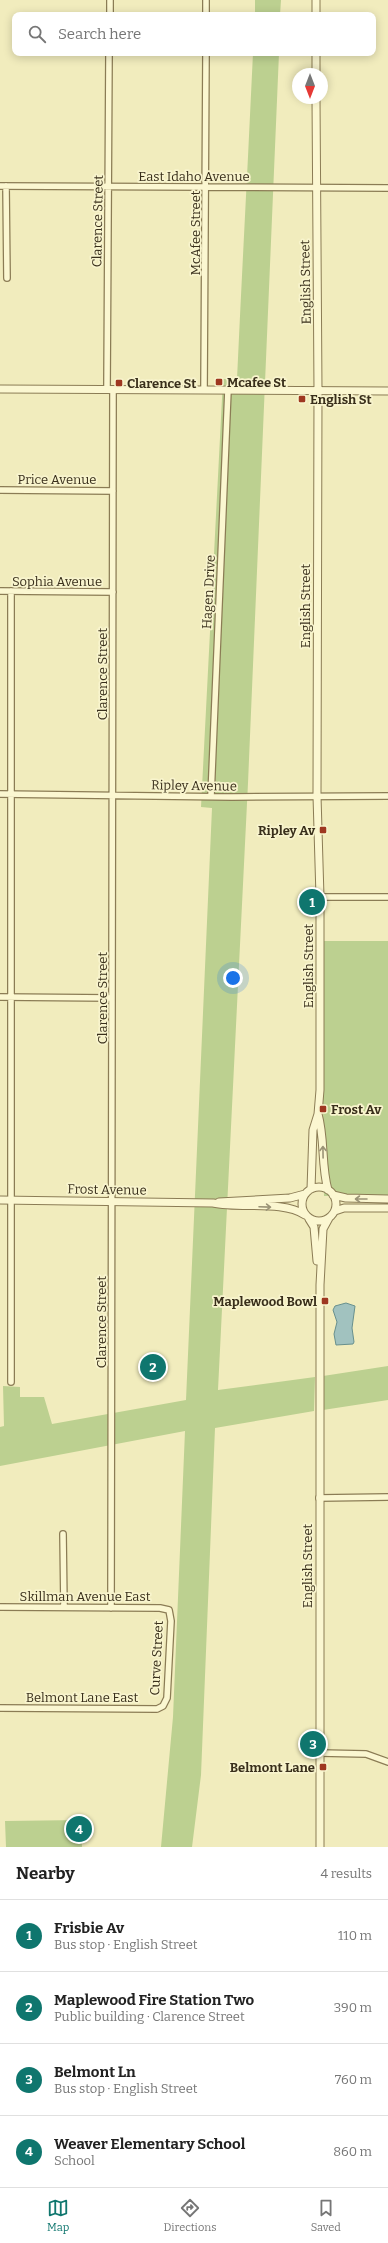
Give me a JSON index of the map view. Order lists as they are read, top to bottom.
{
  "streets": {
    "street": [
      "East Idaho Avenue",
      "Clarence Street",
      "McAfee Street",
      "English Street",
      "Price Avenue",
      "Sophia Avenue",
      "Hagen Drive",
      "Ripley Avenue",
      "Frost Avenue",
      "Skillman Avenue East",
      "Curve Street",
      "Belmont Lane East"
    ]
  },
  "crossings": [
    ["East Idaho Avenue", "Clarence Street"],
    ["East Idaho Avenue", "McAfee Street"],
    ["East Idaho Avenue", "English Street"],
    ["Clarence Street", "Price Avenue"],
    ["Clarence Street", "Sophia Avenue"],
    ["Clarence Street", "Ripley Avenue"],
    ["Clarence Street", "Frost Avenue"],
    ["Clarence Street", "Skillman Avenue East"],
    ["English Street", "Ripley Avenue"],
    ["English Street", "Frost Avenue"],
    ["Hagen Drive", "Ripley Avenue"],
    ["Skillman Avenue East", "Curve Street"],
    ["Curve Street", "Belmont Lane East"]
  ],
  "places": {
    "transit": [
      "Mcafee St",
      "Clarence St",
      "English St",
      "Ripley Av",
      "Frost Av",
      "Maplewood Bowl",
      "Belmont Lane"
    ]
  },
  "north": "bottom",
  "page": {
    "search": "Search here",
    "pins": [
      "1",
      "2",
      "3",
      "4"
    ],
    "heading": ["Nearby", "4 results"],
    "list": [
      {
        "mark": "1",
        "name": "Frisbie Av",
        "note": "Bus stop · English Street",
        "value": "110 m"
      },
      {
        "mark": "2",
        "name": "Maplewood Fire Station Two",
        "note": "Public building · Clarence Street",
        "value": "390 m"
      },
      {
        "mark": "3",
        "name": "Belmont Ln",
        "note": "Bus stop · English Street",
        "value": "760 m"
      },
      {
        "mark": "4",
        "name": "Weaver Elementary School",
        "note": "School",
        "value": "860 m"
      }
    ],
    "nav": ["Map", "Directions", "Saved"]
  }
}
